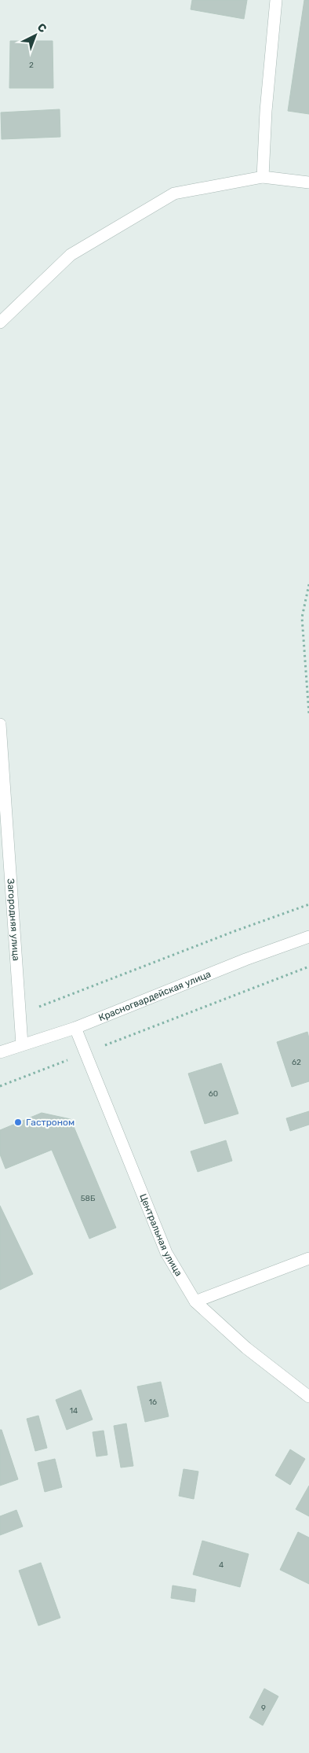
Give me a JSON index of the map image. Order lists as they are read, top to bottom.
{
  "streets": {
    "street": ["Загородняя улица", "Красногвардейская улица", "Центральная улица"]
  },
  "crossings": [
    ["Загородняя улица", "Красногвардейская улица"],
    ["Красногвардейская улица", "Центральная улица"]
  ],
  "places": ["Гастроном"],
  "house_numbers": [
    "2",
    "62",
    "60",
    "58Б",
    "16",
    "14",
    "4",
    "9"
  ],
  "north": "top right"
}
